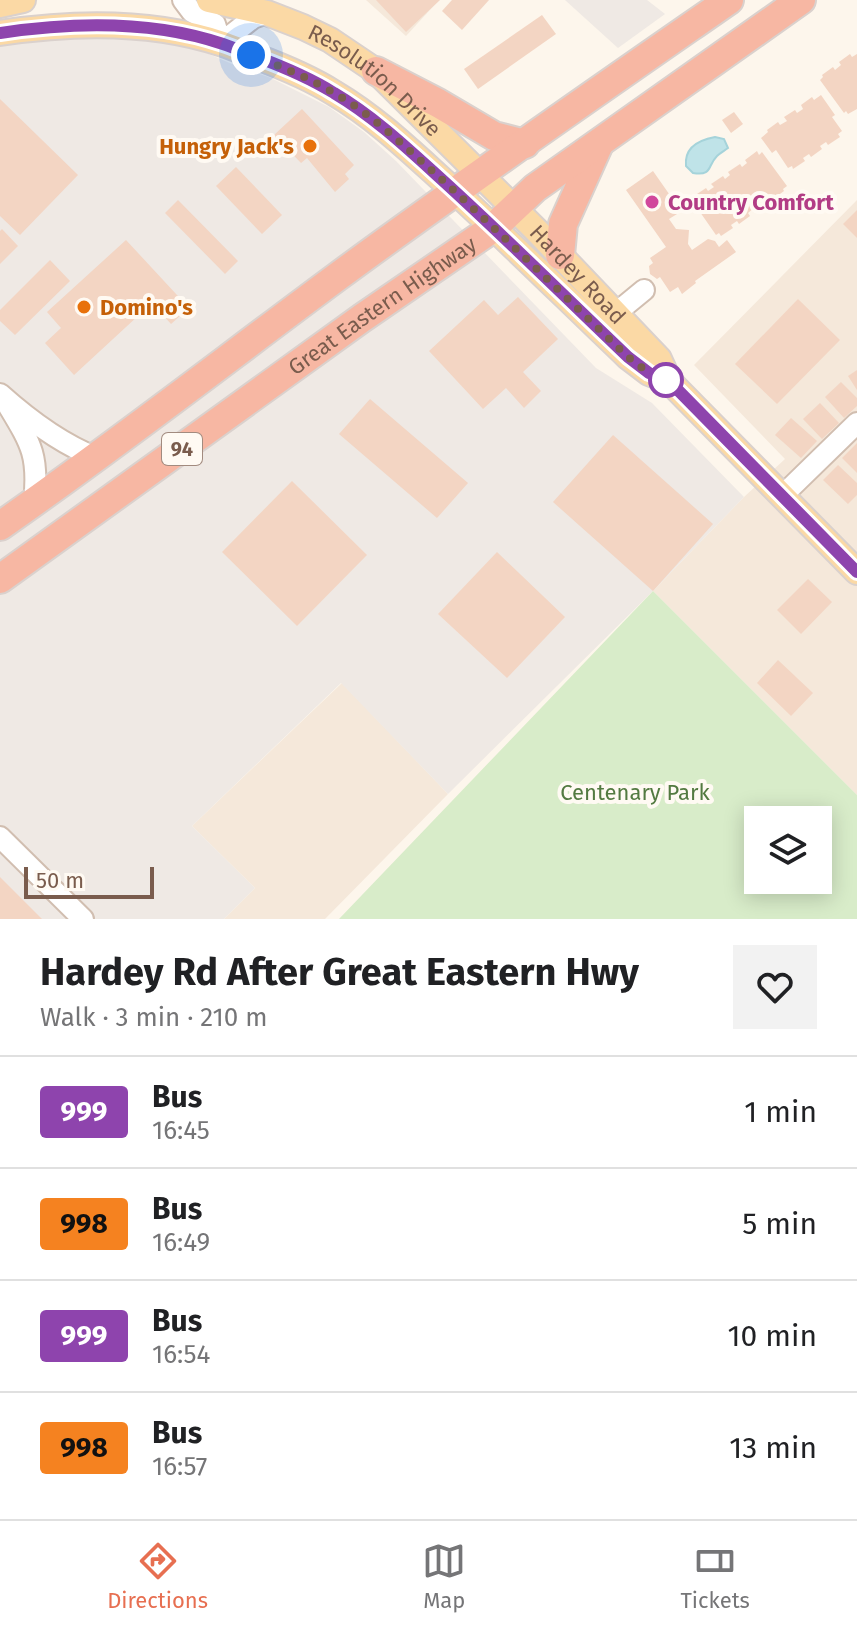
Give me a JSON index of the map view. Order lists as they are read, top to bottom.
{
  "streets": {
    "highway": ["Great Eastern Highway", "94"],
    "main road": ["Resolution Drive", "Hardey Road"]
  },
  "crossings": [
    ["Resolution Drive", "Hardey Road"],
    ["Resolution Drive", "Great Eastern Highway"],
    ["Hardey Road", "Great Eastern Highway"]
  ],
  "parks": ["Centenary Park"],
  "places": ["Hungry Jack's", "Country Comfort", "Domino's"],
  "lines": ["bus line 999"],
  "scale_bar": "50 m",
  "page": {
    "scale": "50 m",
    "heading": ["Hardey Rd After Great Eastern Hwy", "Walk · 3 min · 210 m"],
    "list": [
      {
        "mark": "999",
        "name": "Bus",
        "note": "16:45",
        "value": "1 min"
      },
      {
        "mark": "998",
        "name": "Bus",
        "note": "16:49",
        "value": "5 min"
      },
      {
        "mark": "999",
        "name": "Bus",
        "note": "16:54",
        "value": "10 min"
      },
      {
        "mark": "998",
        "name": "Bus",
        "note": "16:57",
        "value": "13 min"
      }
    ],
    "tabs": ["Directions", "Map", "Tickets"]
  }
}
